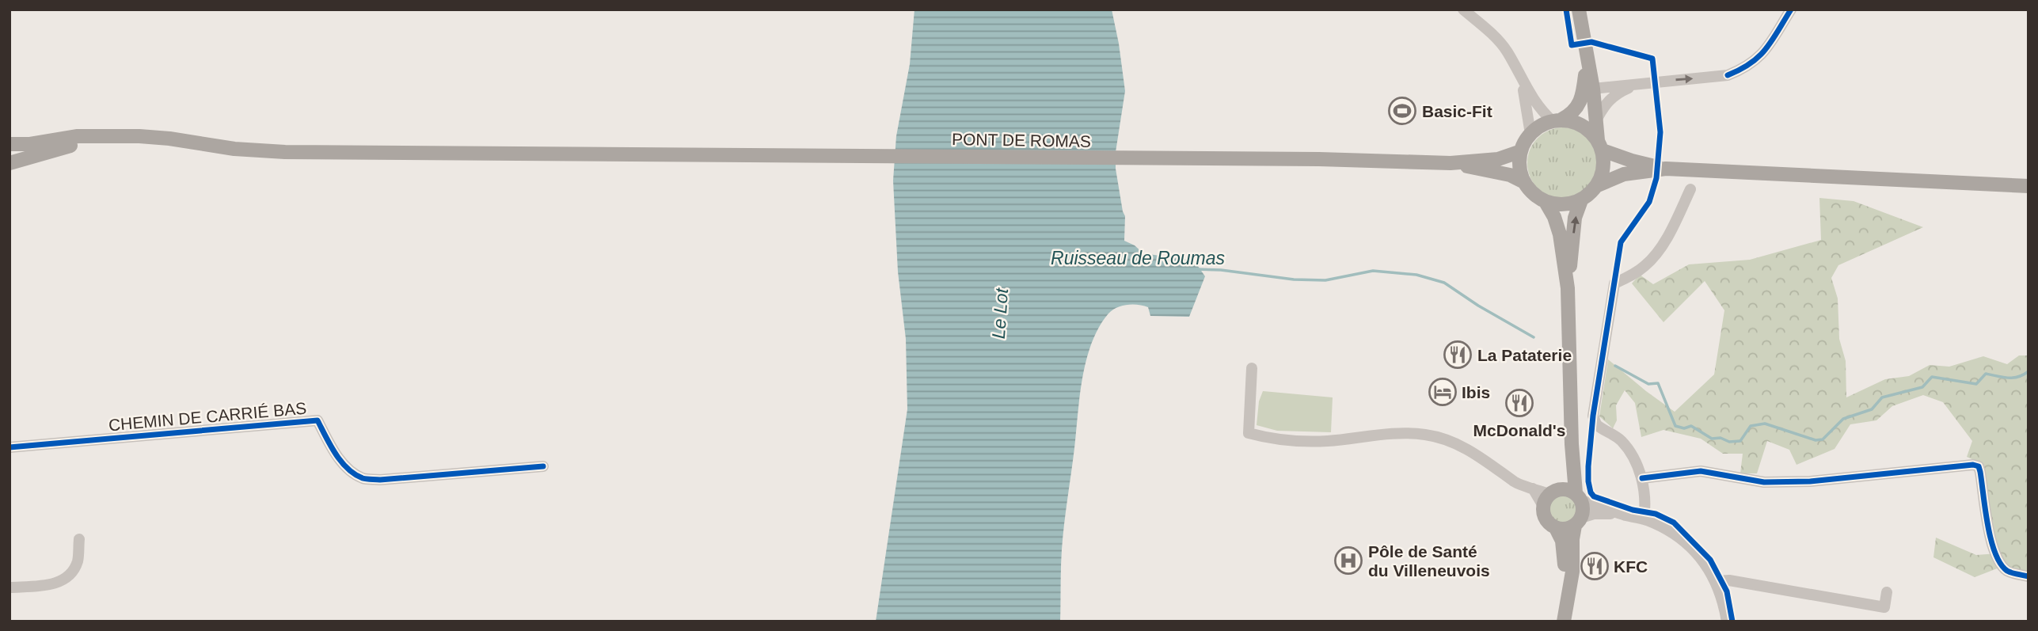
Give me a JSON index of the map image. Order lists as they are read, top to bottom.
{
  "streets": {
    "main road": ["PONT DE ROMAS"],
    "street": ["CHEMIN DE CARRIÉ BAS"]
  },
  "water": ["Ruisseau de Roumas", "Le Lot"],
  "places": {
    "sports": ["Basic-Fit"],
    "restaurant": ["La Pataterie", "McDonald's", "KFC"],
    "hotel": ["Ibis"],
    "hospital": ["Pôle de Santé du Villeneuvois"]
  }
}
